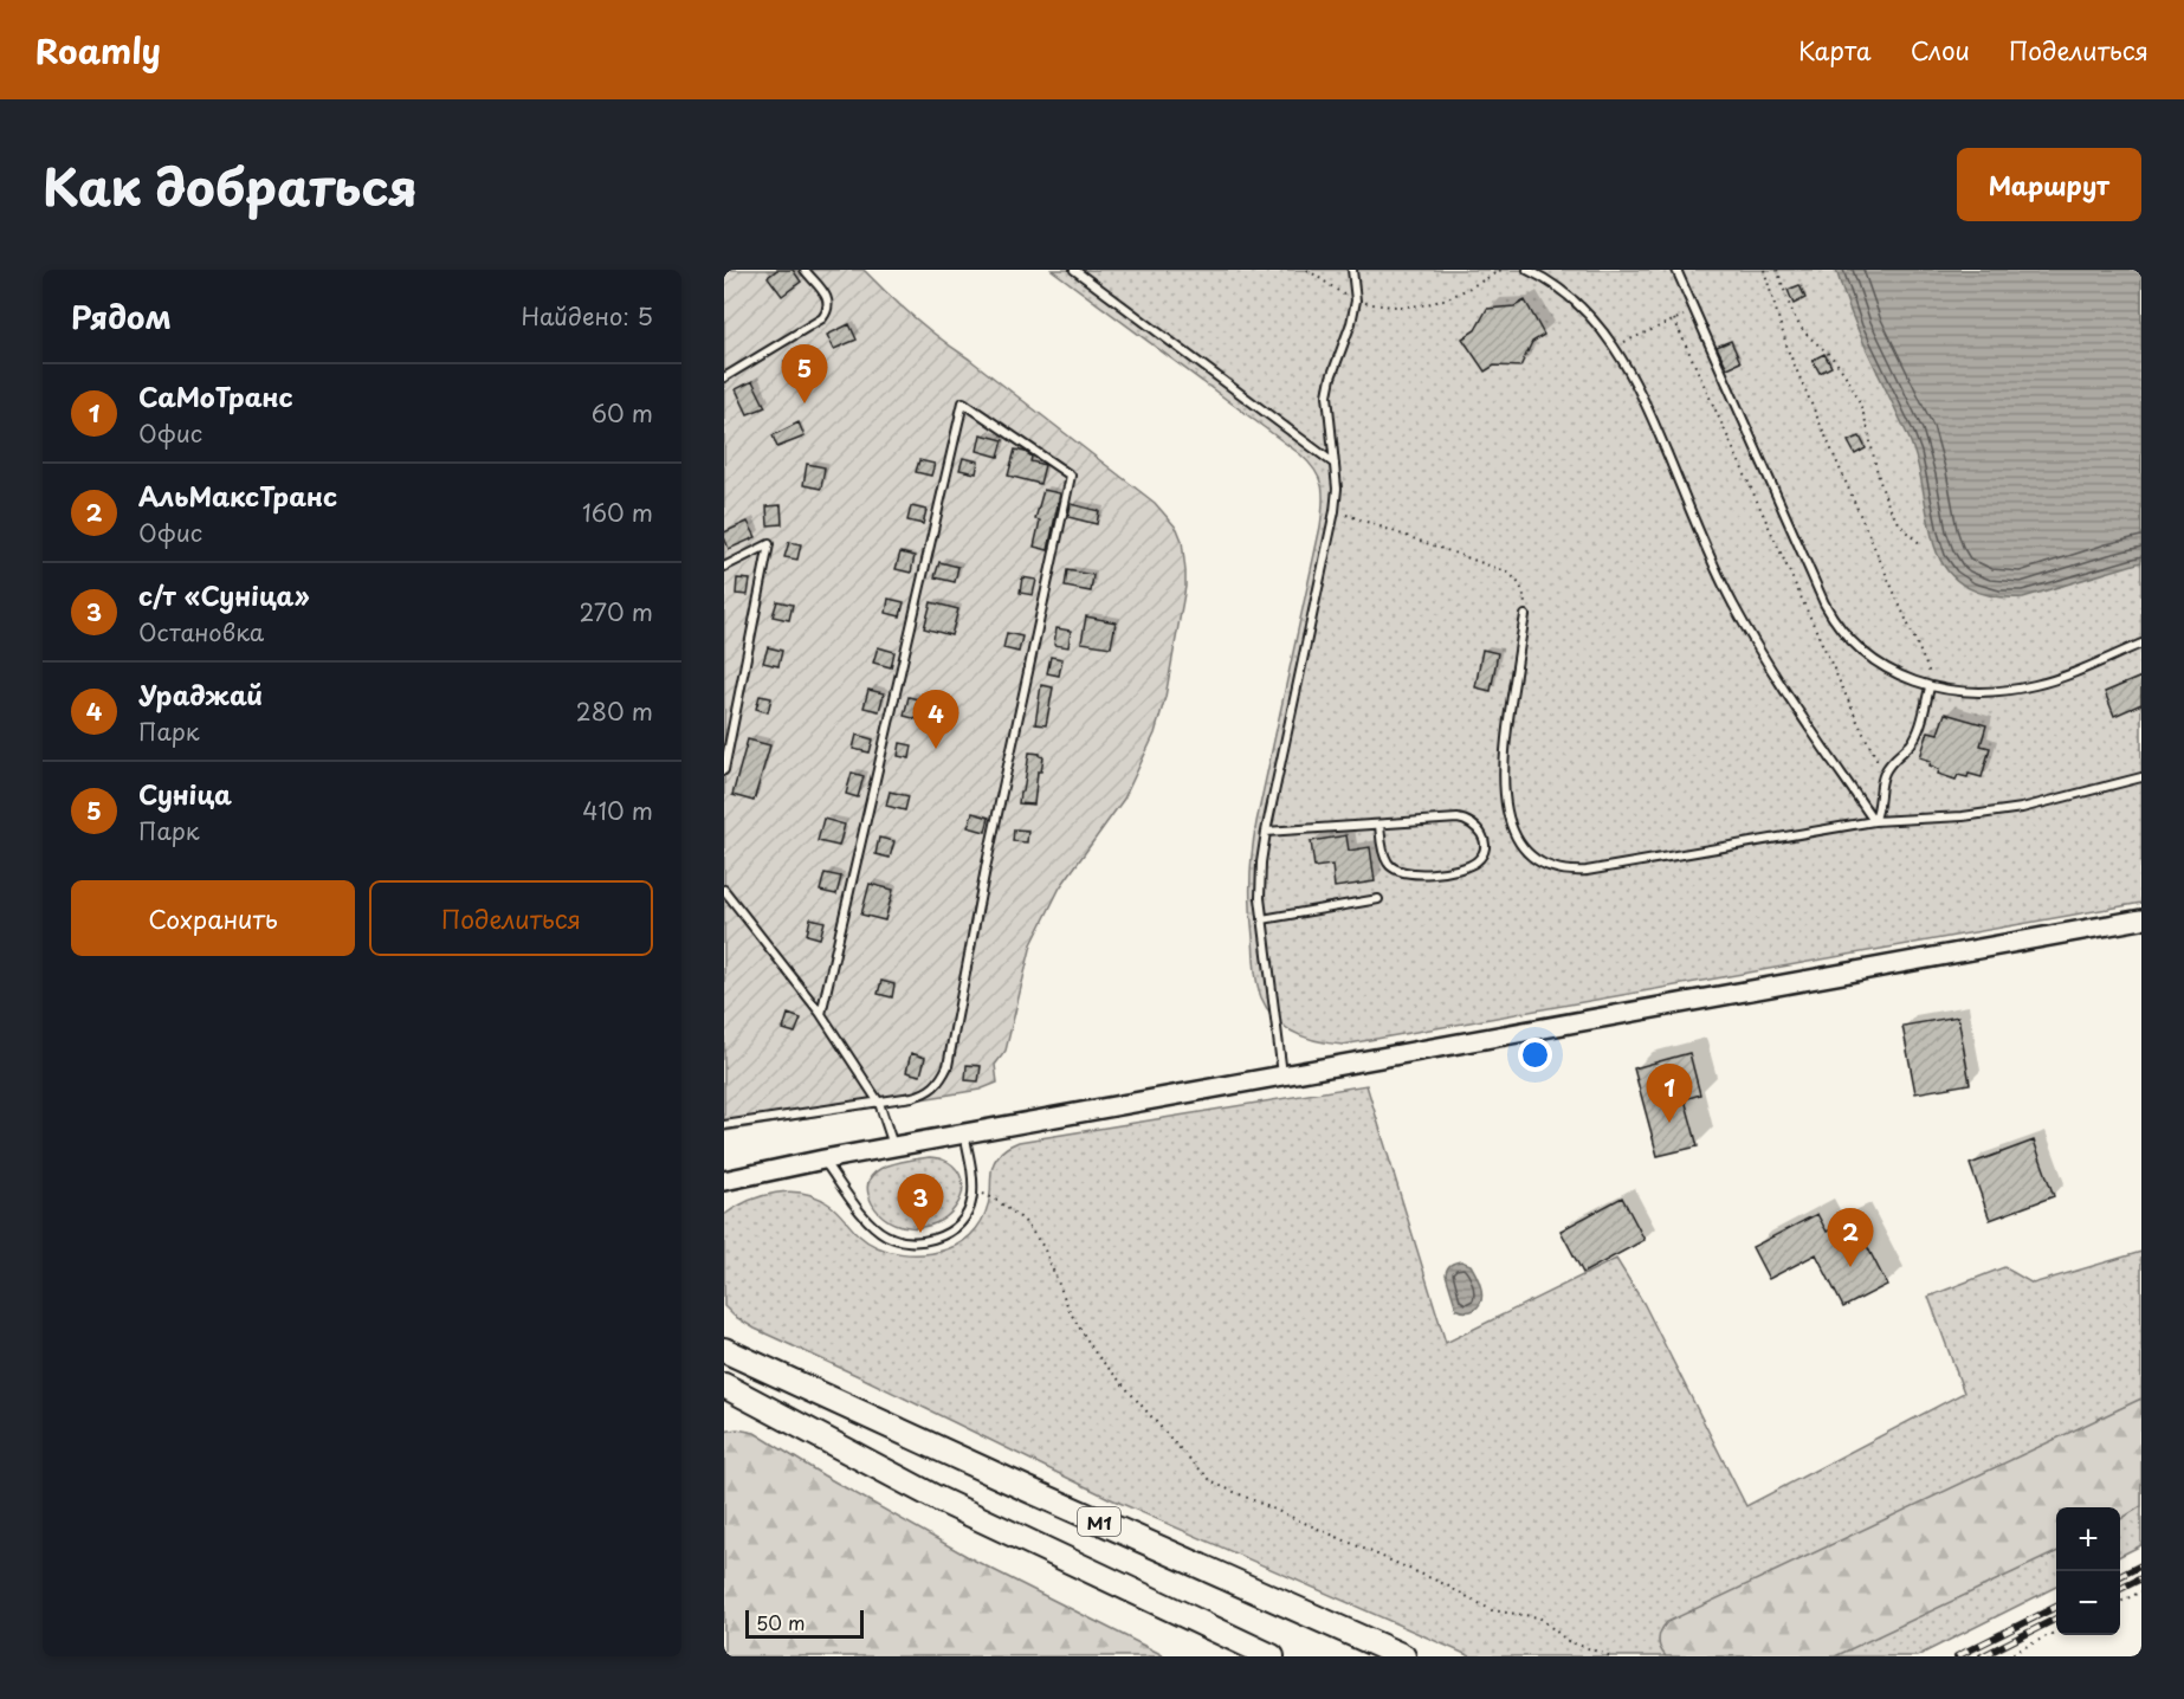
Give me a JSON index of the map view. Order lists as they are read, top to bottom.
{
  "streets": {
    "highway": ["М1"]
  },
  "scale_bar": "50 m",
  "page": {
    "header": "Roamly",
    "nav": ["Карта", "Слои", "Поделиться"],
    "title": "Как добраться",
    "buttons": [
      "Маршрут",
      ["Сохранить", "Поделиться"]
    ],
    "heading": ["Рядом", "Найдено: 5"],
    "pins": [
      "5",
      "4",
      "1",
      "3",
      "2"
    ],
    "list": [
      {
        "mark": "1",
        "name": "СаМоТранс",
        "note": "Офис",
        "value": "60 m"
      },
      {
        "mark": "2",
        "name": "АльМаксТранс",
        "note": "Офис",
        "value": "160 m"
      },
      {
        "mark": "3",
        "name": "с/т «Суніца»",
        "note": "Остановка",
        "value": "270 m"
      },
      {
        "mark": "4",
        "name": "Ураджай",
        "note": "Парк",
        "value": "280 m"
      },
      {
        "mark": "5",
        "name": "Суніца",
        "note": "Парк",
        "value": "410 m"
      }
    ],
    "map_buttons": ["+", "−"],
    "scale": "50 m"
  }
}
